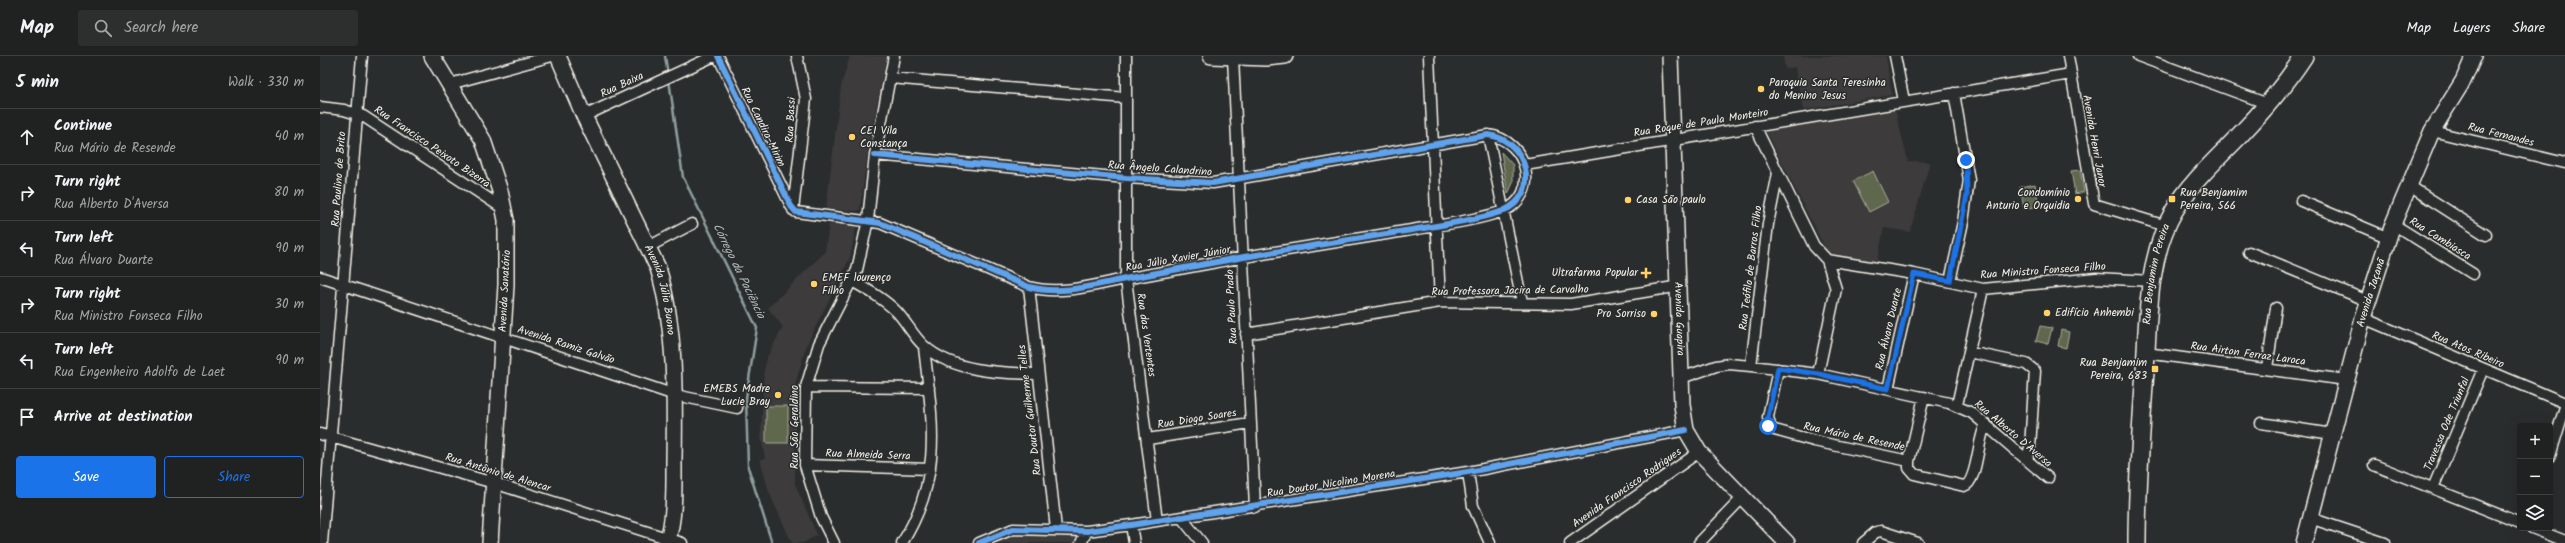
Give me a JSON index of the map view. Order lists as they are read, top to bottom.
{
  "streets": {
    "main road": ["Rua Benjamim Pereira"],
    "street": [
      "Rua Baixa",
      "Rua Bassi",
      "Rua Roque de Paula Monteiro",
      "Rua Candira-Mirim",
      "Rua Fernandes",
      "Avenida Henri Janor",
      "Rua Francisco Peixoto Bizerra",
      "Rua Ângelo Calandrino",
      "Rua Paulino de Brito",
      "Rua Cambiasca",
      "Rua Júlio Xavier Júnior",
      "Rua Teófilo de Barros Filho",
      "Rua Ministro Fonseca Filho",
      "Avenida Júlio Buono",
      "Avenida Sanatório",
      "Rua Professora Jacira de Carvalho",
      "Avenida Jaçanã",
      "Rua Paulo Prado",
      "Avenida Guapira",
      "Rua Álvaro Duarte",
      "Rua das Vertentes",
      "Avenida Ramiz Galvão",
      "Rua Atos Ribeiro",
      "Rua Airton Ferraz Laroca",
      "Rua Doutor Guilherme Telles",
      "Rua Diogo Soares",
      "Travessa Ode Triunfal",
      "Rua São Geraldino",
      "Rua Alberto D'Aversa",
      "Rua Mário de Resende",
      "Rua Almeida Serra",
      "Rua Antônio de Alencar",
      "Rua Doutor Nicolino Morena",
      "Avenida Francisco Rodrigues"
    ]
  },
  "crossings": [
    ["Rua Baixa", "Avenida Júlio Buono"],
    ["Rua Bassi", "Rua Candira-Mirim"],
    ["Rua Bassi", "Rua Júlio Xavier Júnior"],
    ["Rua Roque de Paula Monteiro", "Avenida Henri Janor"],
    ["Rua Roque de Paula Monteiro", "Avenida Guapira"],
    ["Rua Candira-Mirim", "Rua Júlio Xavier Júnior"],
    ["Rua Fernandes", "Avenida Jaçanã"],
    ["Avenida Henri Janor", "Rua Benjamim Pereira"],
    ["Rua Francisco Peixoto Bizerra", "Rua Paulino de Brito"],
    ["Rua Francisco Peixoto Bizerra", "Avenida Sanatório"],
    ["Rua Ângelo Calandrino", "Rua Paulo Prado"],
    ["Rua Ângelo Calandrino", "Rua das Vertentes"],
    ["Rua Ângelo Calandrino", "Rua São Geraldino"],
    ["Rua Paulino de Brito", "Avenida Ramiz Galvão"],
    ["Rua Paulino de Brito", "Rua Antônio de Alencar"],
    ["Rua Cambiasca", "Avenida Jaçanã"],
    ["Rua Júlio Xavier Júnior", "Rua Paulo Prado"],
    ["Rua Júlio Xavier Júnior", "Rua das Vertentes"],
    ["Rua Júlio Xavier Júnior", "Rua Doutor Guilherme Telles"],
    ["Rua Júlio Xavier Júnior", "Rua São Geraldino"],
    ["Rua Teófilo de Barros Filho", "Rua Alberto D'Aversa"],
    ["Rua Ministro Fonseca Filho", "Rua Benjamim Pereira"],
    ["Rua Ministro Fonseca Filho", "Rua Álvaro Duarte"],
    ["Rua Benjamim Pereira", "Rua Airton Ferraz Laroca"],
    ["Avenida Júlio Buono", "Avenida Ramiz Galvão"],
    ["Avenida Júlio Buono", "Rua Antônio de Alencar"],
    ["Avenida Sanatório", "Avenida Ramiz Galvão"],
    ["Avenida Sanatório", "Rua Antônio de Alencar"],
    ["Rua Professora Jacira de Carvalho", "Rua Paulo Prado"],
    ["Rua Professora Jacira de Carvalho", "Avenida Guapira"],
    ["Avenida Jaçanã", "Rua Atos Ribeiro"],
    ["Avenida Jaçanã", "Rua Airton Ferraz Laroca"],
    ["Rua Paulo Prado", "Rua Diogo Soares"],
    ["Rua Paulo Prado", "Rua Doutor Nicolino Morena"],
    ["Avenida Guapira", "Rua Alberto D'Aversa"],
    ["Avenida Guapira", "Rua Doutor Nicolino Morena"],
    ["Avenida Guapira", "Avenida Francisco Rodrigues"],
    ["Rua Álvaro Duarte", "Rua Alberto D'Aversa"],
    ["Rua das Vertentes", "Rua Diogo Soares"],
    ["Rua das Vertentes", "Rua Doutor Nicolino Morena"],
    ["Rua Atos Ribeiro", "Travessa Ode Triunfal"],
    ["Rua Doutor Guilherme Telles", "Rua Doutor Nicolino Morena"],
    ["Rua São Geraldino", "Rua Almeida Serra"],
    ["Rua Alberto D'Aversa", "Rua Mário de Resende"]
  ],
  "water": ["Córrego da Paciência"],
  "places": {
    "other": [
      "Paroquia Santa Teresinha do Menino Jesus",
      "CEI Vila Constança",
      "Condomínio Anturio e Orquidia",
      "Casa São paulo",
      "EMEF lourenço Filho",
      "Edifício Anhembi",
      "Pro Sorriso",
      "EMEBS Madre Lucie Bray"
    ],
    "transit": ["Rua Benjamim Pereira, 566", "Rua Benjamim Pereira, 683"],
    "health": ["Ultrafarma Popular"]
  },
  "page": {
    "header": "Map",
    "search": "Search here",
    "nav": ["Map", "Layers", "Share"],
    "heading": ["5 min", "Walk · 330 m"],
    "list": [
      ["Continue", "Rua Mário de Resende", "40 m"],
      ["Turn right", "Rua Alberto D'Aversa", "80 m"],
      ["Turn left", "Rua Álvaro Duarte", "90 m"],
      ["Turn right", "Rua Ministro Fonseca Filho", "30 m"],
      ["Turn left", "Rua Engenheiro Adolfo de Laet", "90 m"],
      "Arrive at destination"
    ],
    "map_buttons": ["+", "−"],
    "buttons": ["Save", "Share"]
  }
}
